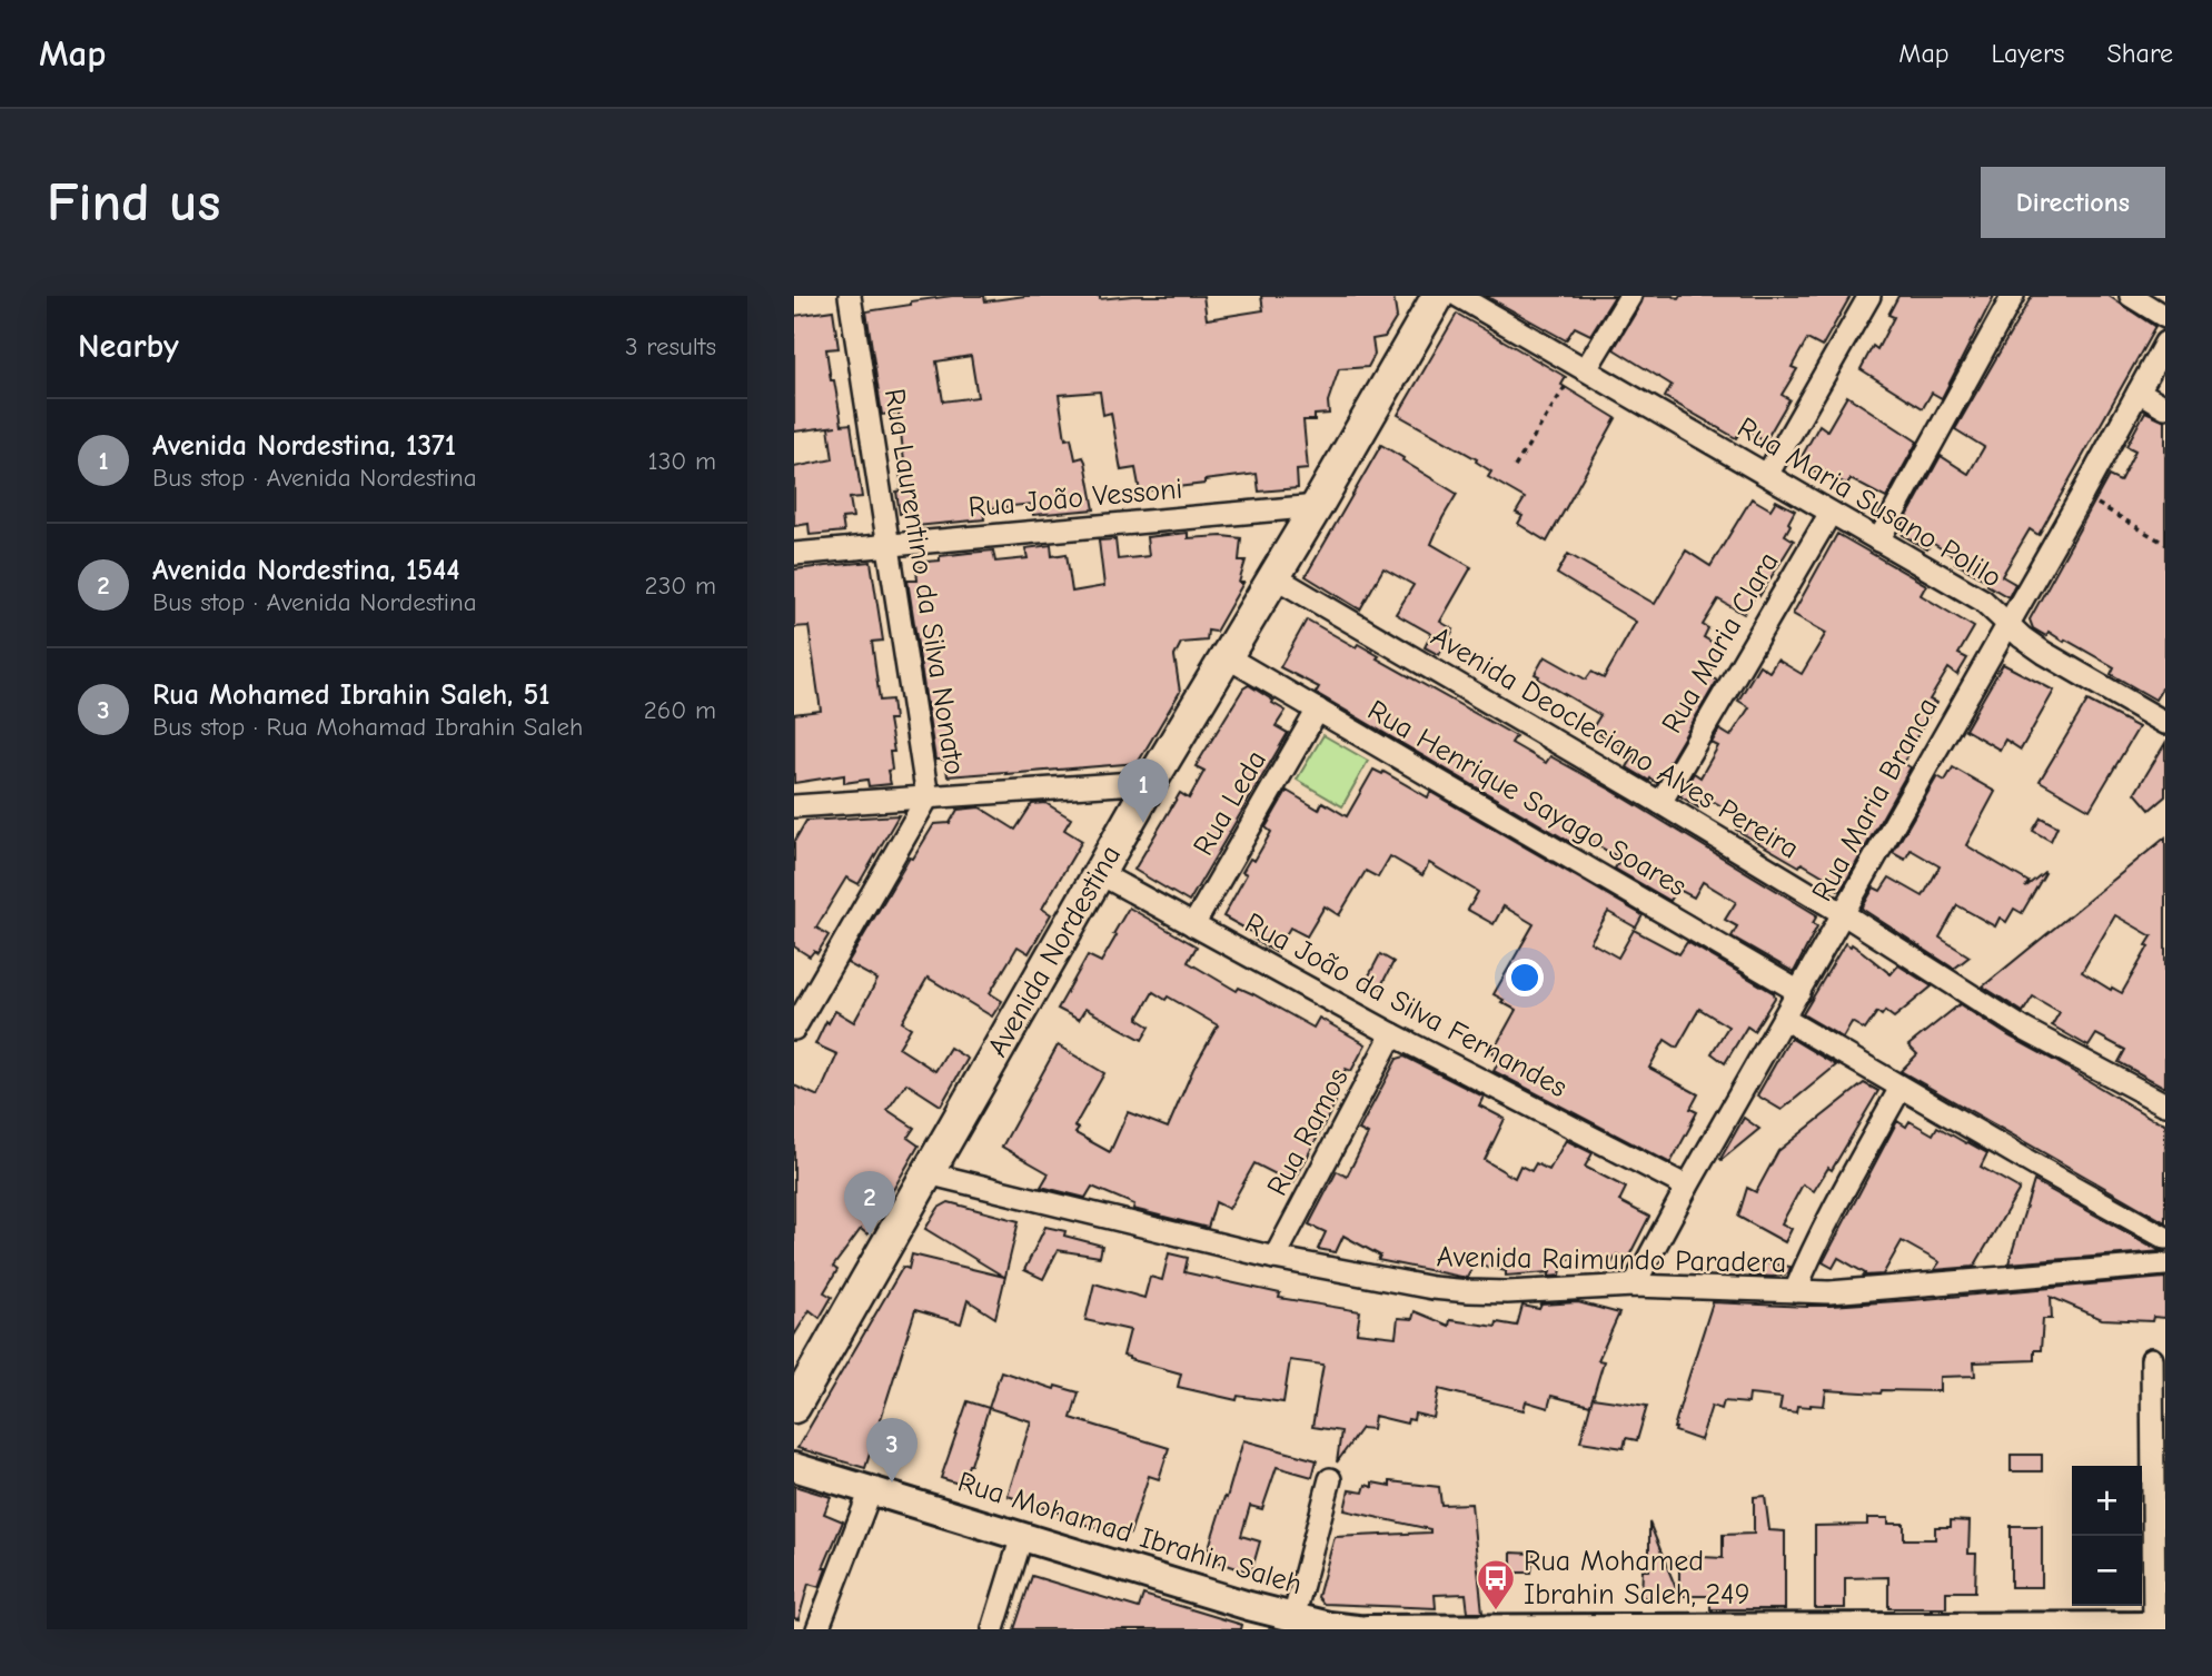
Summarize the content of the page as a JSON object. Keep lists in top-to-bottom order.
{
  "streets": {
    "main road": ["Avenida Nordestina"],
    "street": [
      "Rua João Vessoni",
      "Rua Maria Susano Polilo",
      "Rua Laurentino da Silva Nonato",
      "Rua Maria Clara",
      "Avenida Deocleciano Alves Pereira",
      "Rua Henrique Sayago Soares",
      "Rua Maria Branca",
      "Rua Leda",
      "Rua João da Silva Fernandes",
      "Rua Ramos",
      "Avenida Raimundo Paradera",
      "Rua Mohamad Ibrahin Saleh"
    ]
  },
  "crossings": [
    ["Rua João Vessoni", "Rua Laurentino da Silva Nonato"],
    ["Rua João Vessoni", "Avenida Nordestina"],
    ["Rua Maria Susano Polilo", "Rua Maria Clara"],
    ["Rua Maria Susano Polilo", "Rua Maria Branca"],
    ["Rua Maria Clara", "Avenida Deocleciano Alves Pereira"],
    ["Avenida Deocleciano Alves Pereira", "Rua Maria Branca"],
    ["Avenida Deocleciano Alves Pereira", "Avenida Nordestina"],
    ["Rua Henrique Sayago Soares", "Rua Maria Branca"],
    ["Rua Henrique Sayago Soares", "Rua Leda"],
    ["Rua Henrique Sayago Soares", "Avenida Nordestina"],
    ["Rua Maria Branca", "Rua João da Silva Fernandes"],
    ["Rua Maria Branca", "Avenida Raimundo Paradera"],
    ["Rua Leda", "Rua João da Silva Fernandes"],
    ["Avenida Nordestina", "Rua João da Silva Fernandes"],
    ["Avenida Nordestina", "Avenida Raimundo Paradera"],
    ["Rua João da Silva Fernandes", "Rua Ramos"],
    ["Rua Ramos", "Avenida Raimundo Paradera"]
  ],
  "places": {
    "bus stop": ["Rua Mohamed Ibrahin Saleh, 249"]
  },
  "page": {
    "header": "Map",
    "nav": ["Map", "Layers", "Share"],
    "buttons": "Directions",
    "title": "Find us",
    "heading": ["Nearby", "3 results"],
    "list": [
      {
        "mark": "1",
        "name": "Avenida Nordestina, 1371",
        "note": "Bus stop · Avenida Nordestina",
        "value": "130 m"
      },
      {
        "mark": "2",
        "name": "Avenida Nordestina, 1544",
        "note": "Bus stop · Avenida Nordestina",
        "value": "230 m"
      },
      {
        "mark": "3",
        "name": "Rua Mohamed Ibrahin Saleh, 51",
        "note": "Bus stop · Rua Mohamad Ibrahin Saleh",
        "value": "260 m"
      }
    ],
    "pins": ["1", "2", "3"],
    "map_buttons": ["+", "−"]
  }
}
